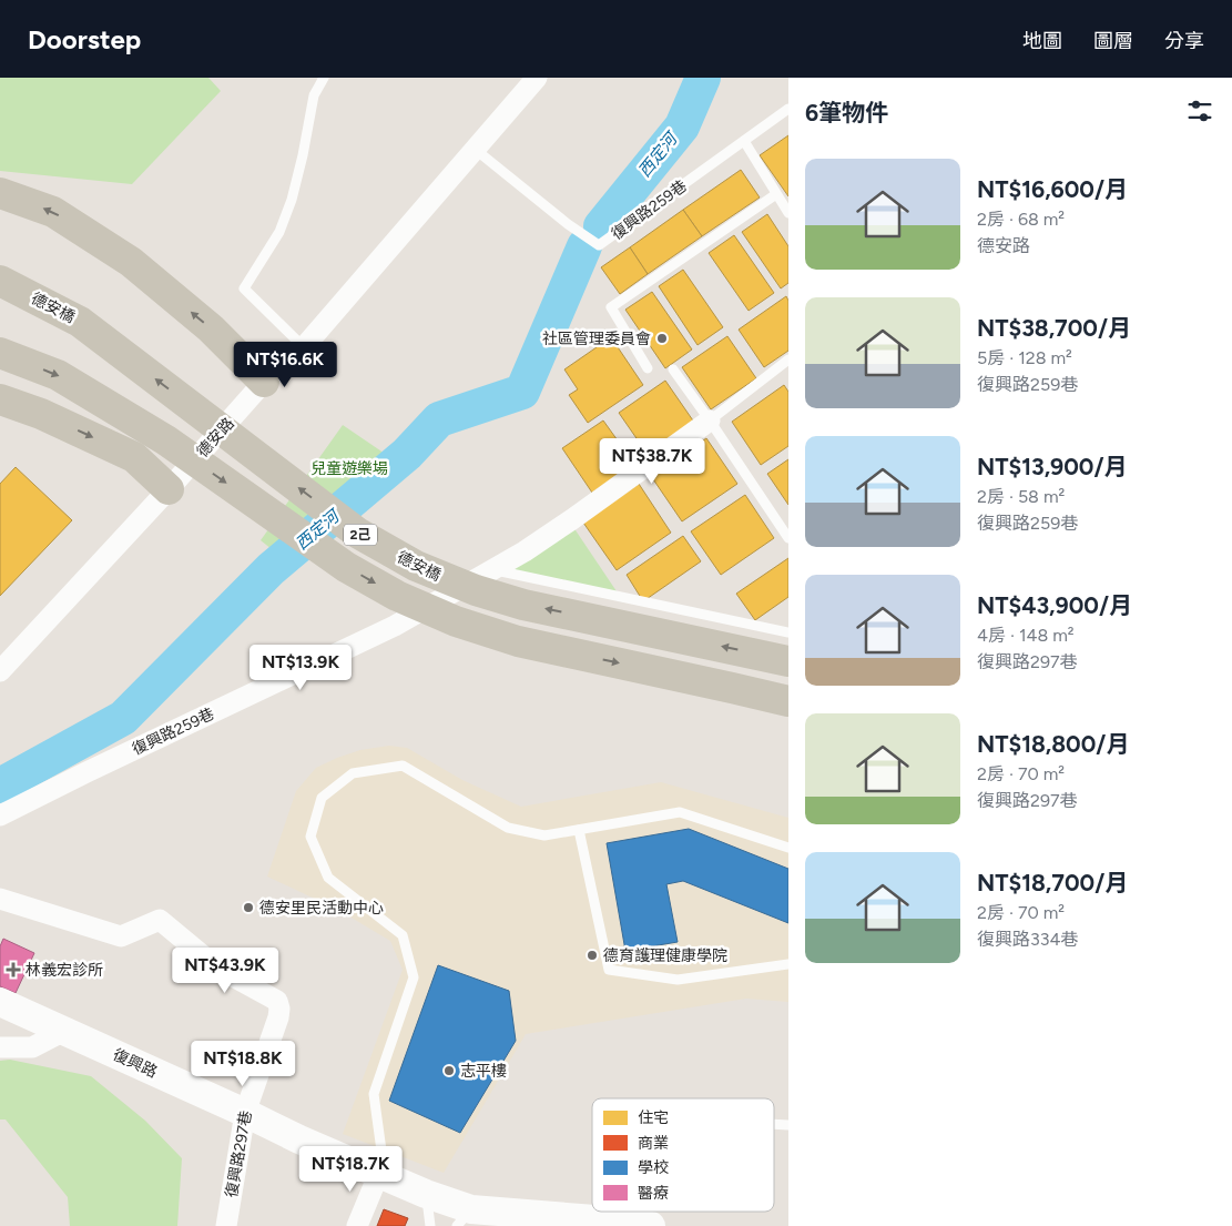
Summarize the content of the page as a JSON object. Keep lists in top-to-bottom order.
{
  "streets": {
    "main road": ["德安橋", "2己"],
    "street": [
      "復興路259巷",
      "德安路",
      "復興路",
      "復興路297巷"
    ]
  },
  "crossings": [
    ["復興路259巷", "德安路"],
    ["復興路", "復興路297巷"]
  ],
  "water": ["西定河"],
  "parks": ["兒童遊樂場"],
  "places": {
    "other": [
      "社區管理委員會",
      "德安里民活動中心",
      "德育護理健康學院",
      "志平樓"
    ],
    "health": ["林義宏診所"]
  },
  "legend": [
    "住宅",
    "商業",
    "學校",
    "醫療"
  ],
  "page": {
    "header": "Doorstep",
    "nav": ["地圖", "圖層", "分享"],
    "heading": "6筆物件",
    "list": [
      {
        "name": "NT$16,600/月",
        "note": "2房 · 68 m² · 德安路"
      },
      {
        "name": "NT$38,700/月",
        "note": "5房 · 128 m² · 復興路259巷"
      },
      {
        "name": "NT$13,900/月",
        "note": "2房 · 58 m² · 復興路259巷"
      },
      {
        "name": "NT$43,900/月",
        "note": "4房 · 148 m² · 復興路297巷"
      },
      {
        "name": "NT$18,800/月",
        "note": "2房 · 70 m² · 復興路297巷"
      },
      {
        "name": "NT$18,700/月",
        "note": "2房 · 70 m² · 復興路334巷"
      }
    ],
    "price": [
      "NT$16.6K",
      "NT$38.7K",
      "NT$13.9K",
      "NT$43.9K",
      "NT$18.8K",
      "NT$18.7K"
    ]
  }
}
